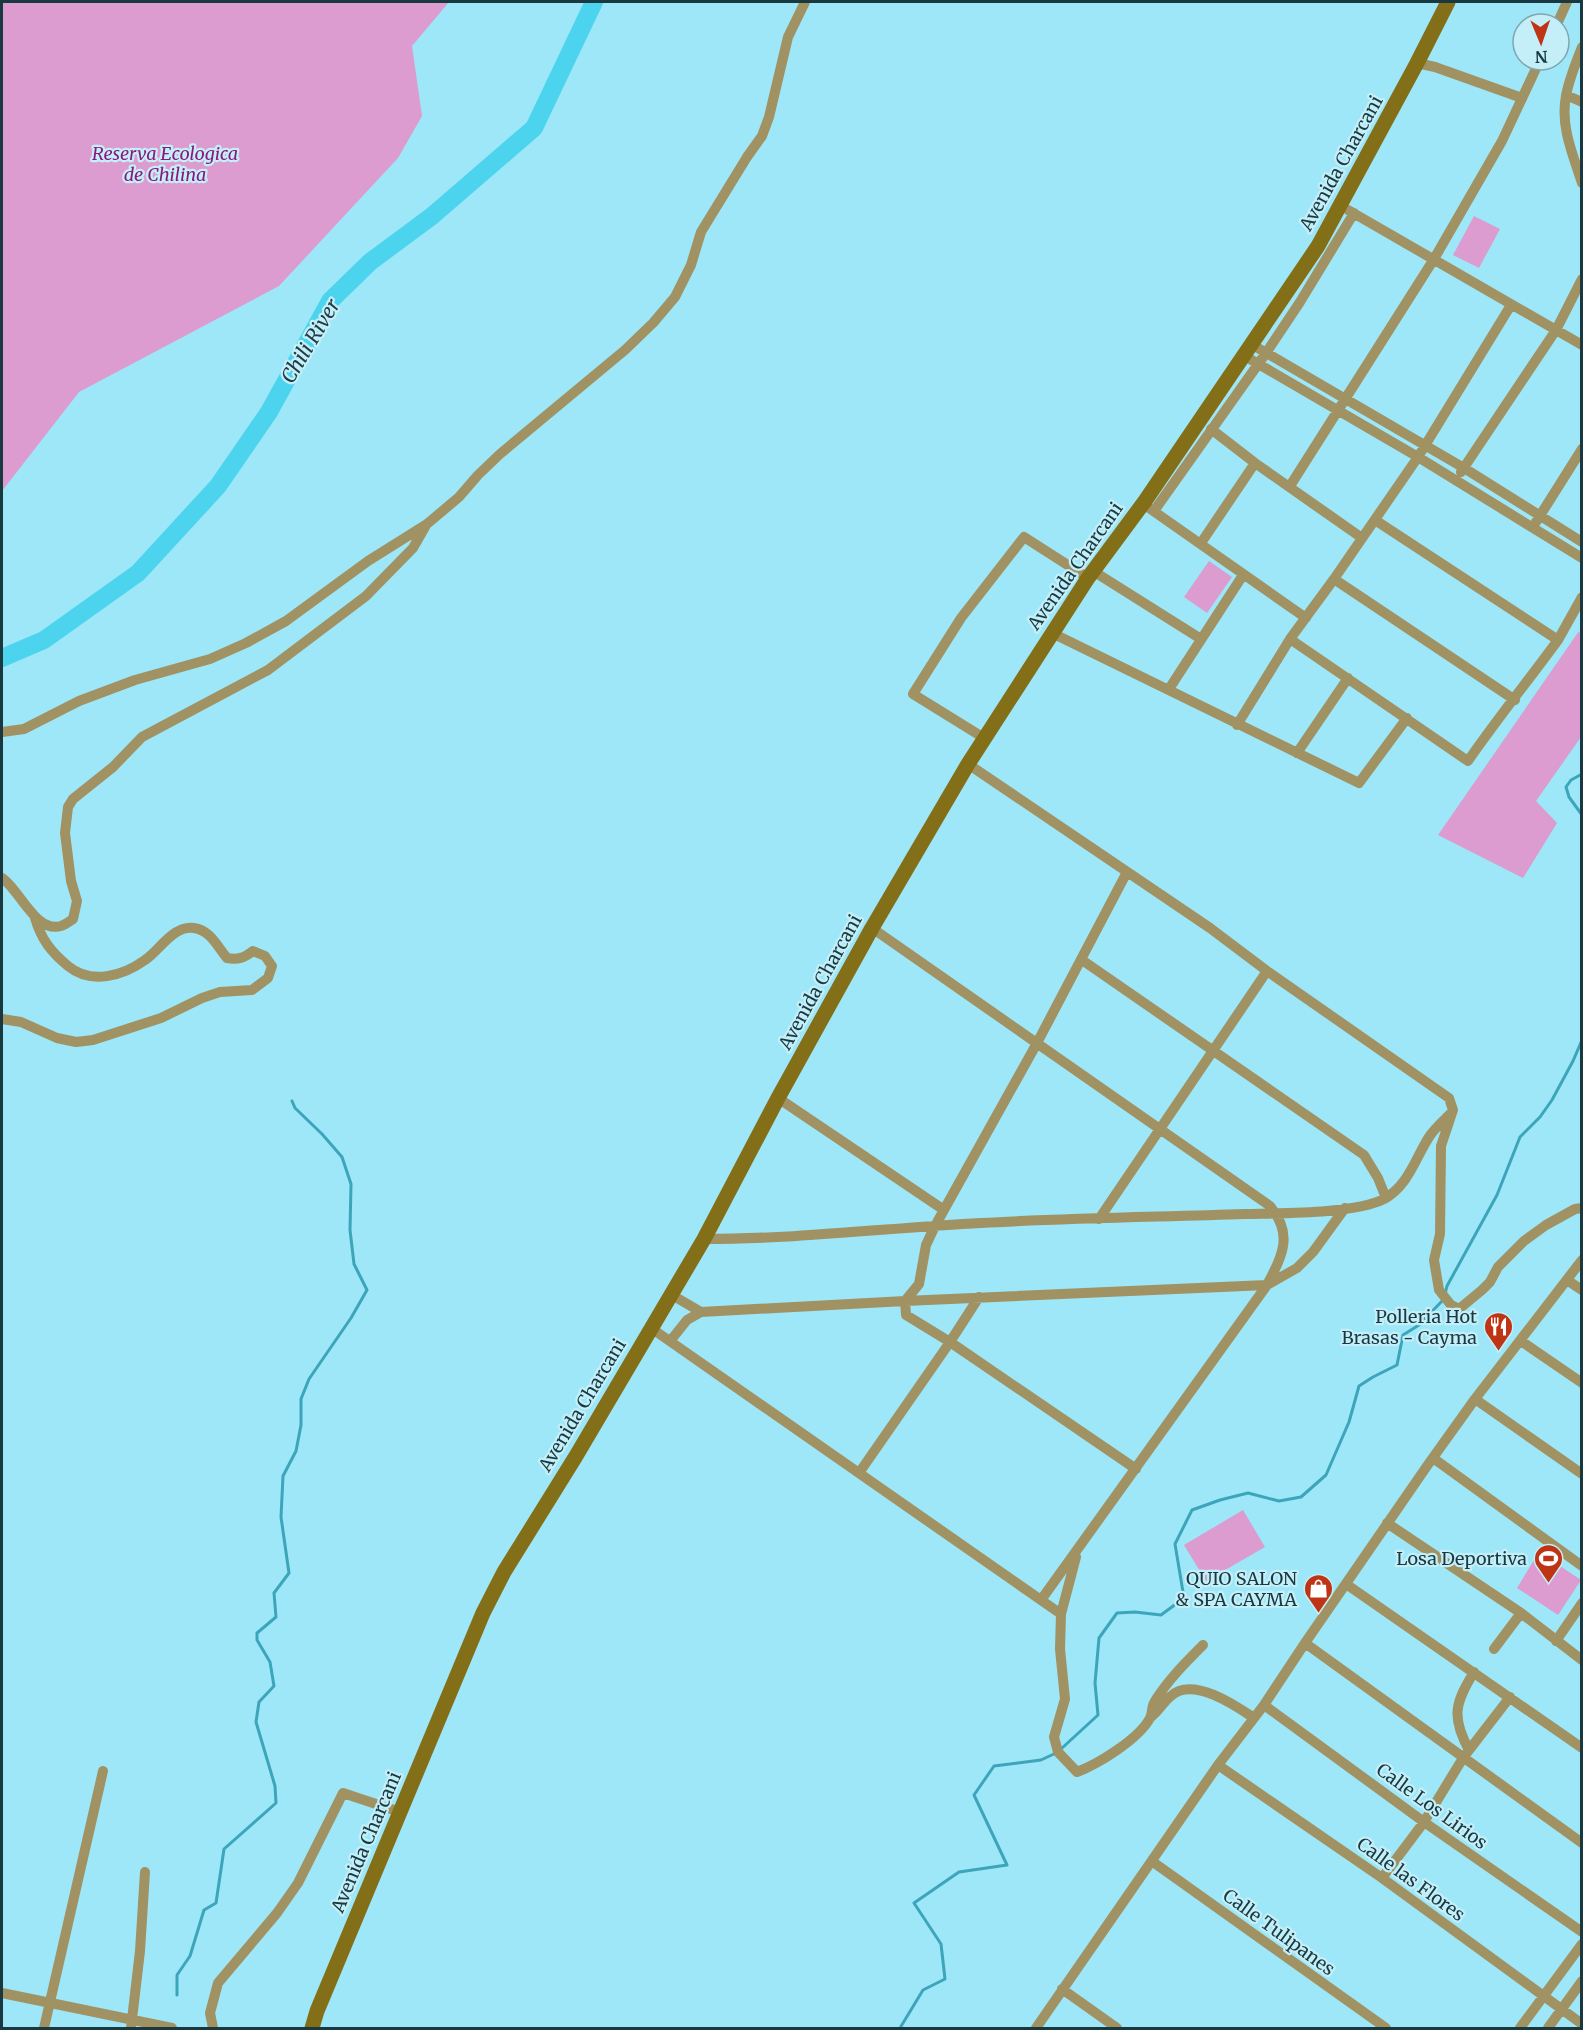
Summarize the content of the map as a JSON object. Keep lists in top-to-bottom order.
{
  "streets": {
    "main road": ["Avenida Charcani"],
    "street": ["Calle Los Lirios", "Calle las Flores", "Calle Tulipanes"]
  },
  "water": ["Chili River"],
  "parks": ["Reserva Ecologica de Chilina"],
  "places": {
    "restaurant": ["Polleria Hot Brasas - Cayma"],
    "sports": ["Losa Deportiva"],
    "shop": ["QUIO SALON & SPA CAYMA"]
  },
  "north": "bottom"
}
